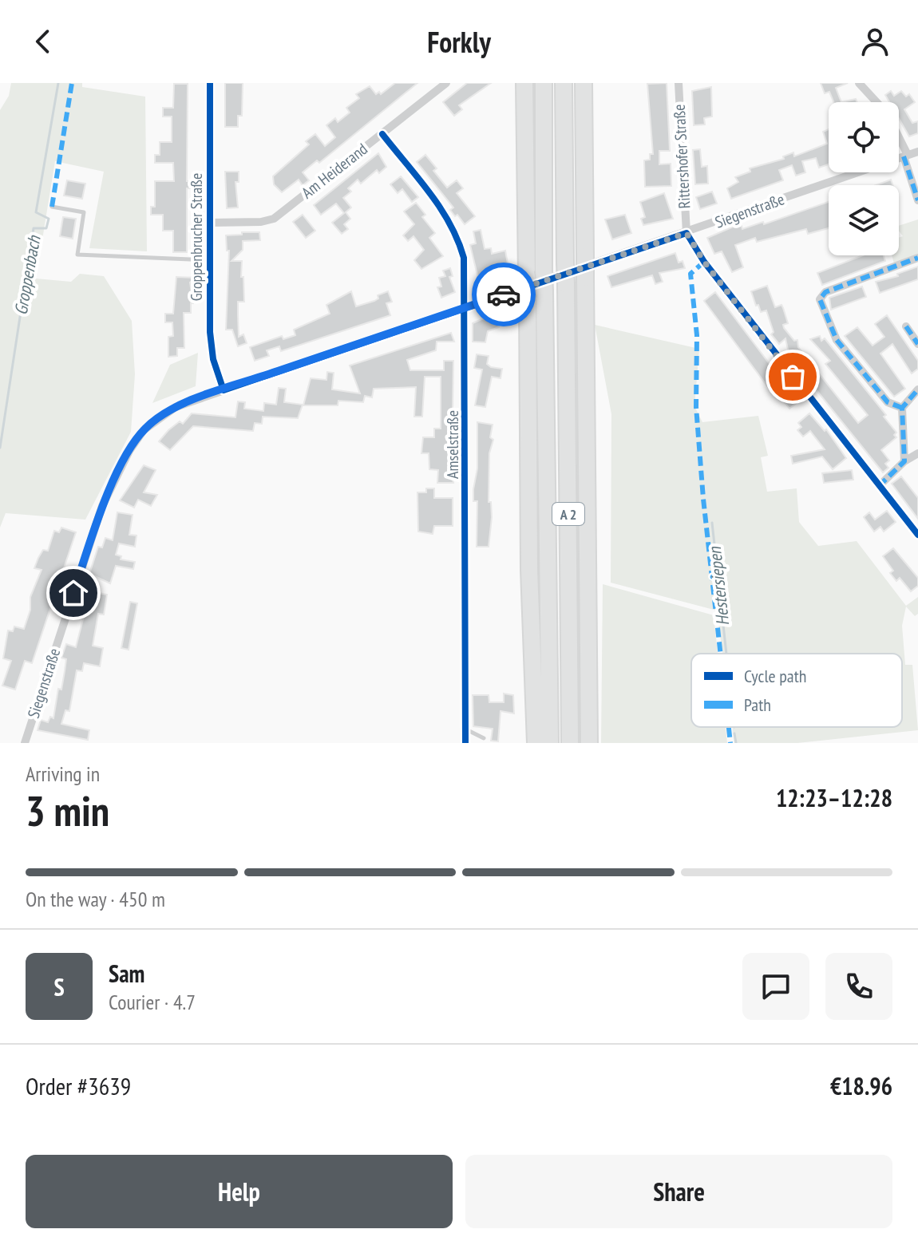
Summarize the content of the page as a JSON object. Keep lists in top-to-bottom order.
{
  "streets": {
    "highway": ["A 2"],
    "street": [
      "Rittershofer Straße",
      "Am Heiderand",
      "Siegenstraße",
      "Groppenbrucher Straße",
      "Amselstraße"
    ]
  },
  "crossings": [
    ["Rittershofer Straße", "Siegenstraße"],
    ["Am Heiderand", "Groppenbrucher Straße"],
    ["Am Heiderand", "Amselstraße"],
    ["Siegenstraße", "Groppenbrucher Straße"],
    ["Siegenstraße", "Amselstraße"]
  ],
  "water": ["Groppenbach", "Hestersiepen"],
  "legend": ["Cycle path", "Path"],
  "page": {
    "header": "Forkly",
    "heading": ["3 min", "Arriving in", "12:23–12:28"],
    "panel": [
      "Sam",
      "Courier · 4.7",
      "Order #3639",
      "€18.96"
    ],
    "bar": "On the way · 450 m",
    "round": "S",
    "buttons": ["Help", "Share"]
  }
}
